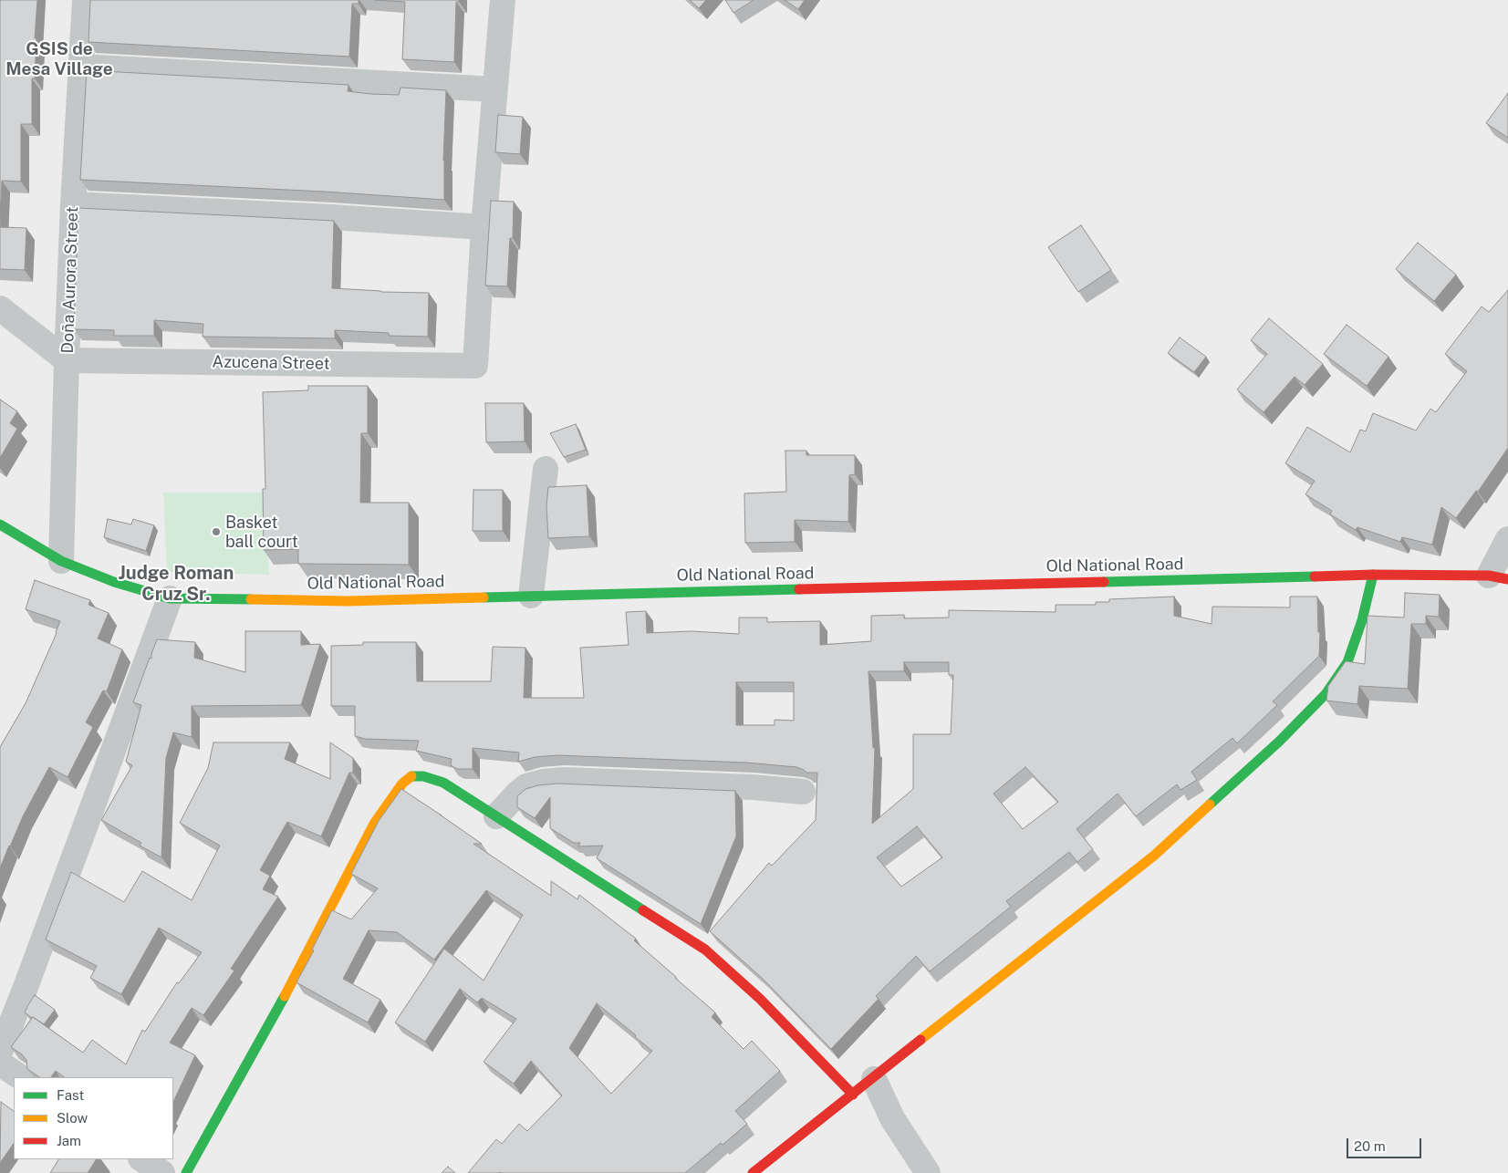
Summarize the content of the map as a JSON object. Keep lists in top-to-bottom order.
{
  "streets": {
    "street": ["Doña Aurora Street", "Azucena Street", "Old National Road"]
  },
  "crossings": [
    ["Doña Aurora Street", "Azucena Street"],
    ["Doña Aurora Street", "Old National Road"]
  ],
  "districts": ["GSIS de Mesa Village", "Judge Roman Cruz Sr."],
  "places": ["Basket ball court"],
  "legend": ["Fast", "Slow", "Jam"],
  "scale_bar": "20 m"
}
